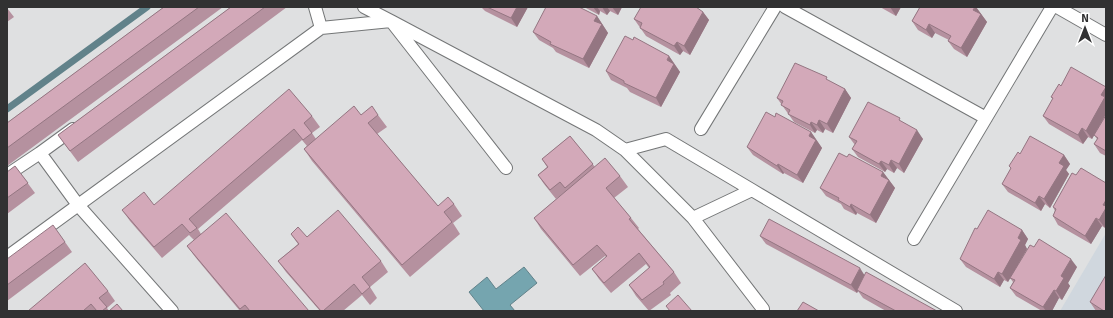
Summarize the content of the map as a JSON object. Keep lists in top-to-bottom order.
{
  "north": "top"
}
